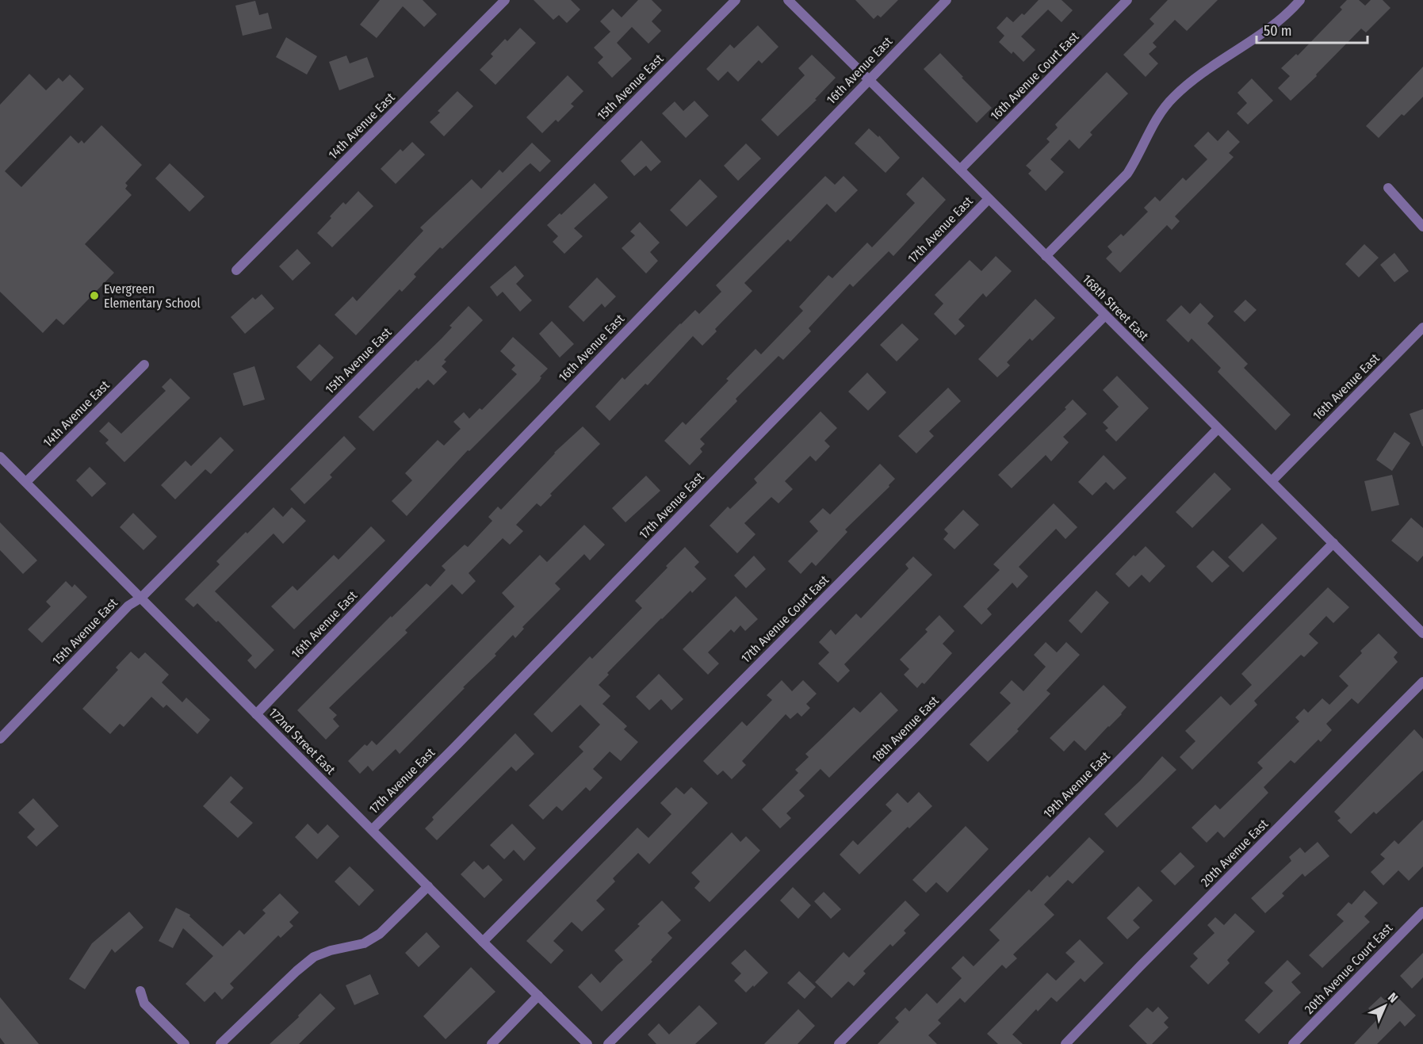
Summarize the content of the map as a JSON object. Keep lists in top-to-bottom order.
{
  "streets": {
    "street": [
      "16th Avenue East",
      "16th Avenue Court East",
      "15th Avenue East",
      "14th Avenue East",
      "17th Avenue East",
      "168th Street East",
      "17th Avenue Court East",
      "18th Avenue East",
      "172nd Street East",
      "19th Avenue East",
      "20th Avenue East",
      "20th Avenue Court East"
    ]
  },
  "crossings": [
    ["16th Avenue East", "168th Street East"],
    ["16th Avenue East", "172nd Street East"],
    ["16th Avenue Court East", "168th Street East"],
    ["15th Avenue East", "172nd Street East"],
    ["14th Avenue East", "172nd Street East"],
    ["17th Avenue East", "168th Street East"],
    ["17th Avenue East", "172nd Street East"],
    ["168th Street East", "17th Avenue Court East"],
    ["168th Street East", "18th Avenue East"],
    ["168th Street East", "19th Avenue East"],
    ["17th Avenue Court East", "172nd Street East"]
  ],
  "places": ["Evergreen Elementary School"],
  "scale_bar": "50 m",
  "north": "top right"
}
